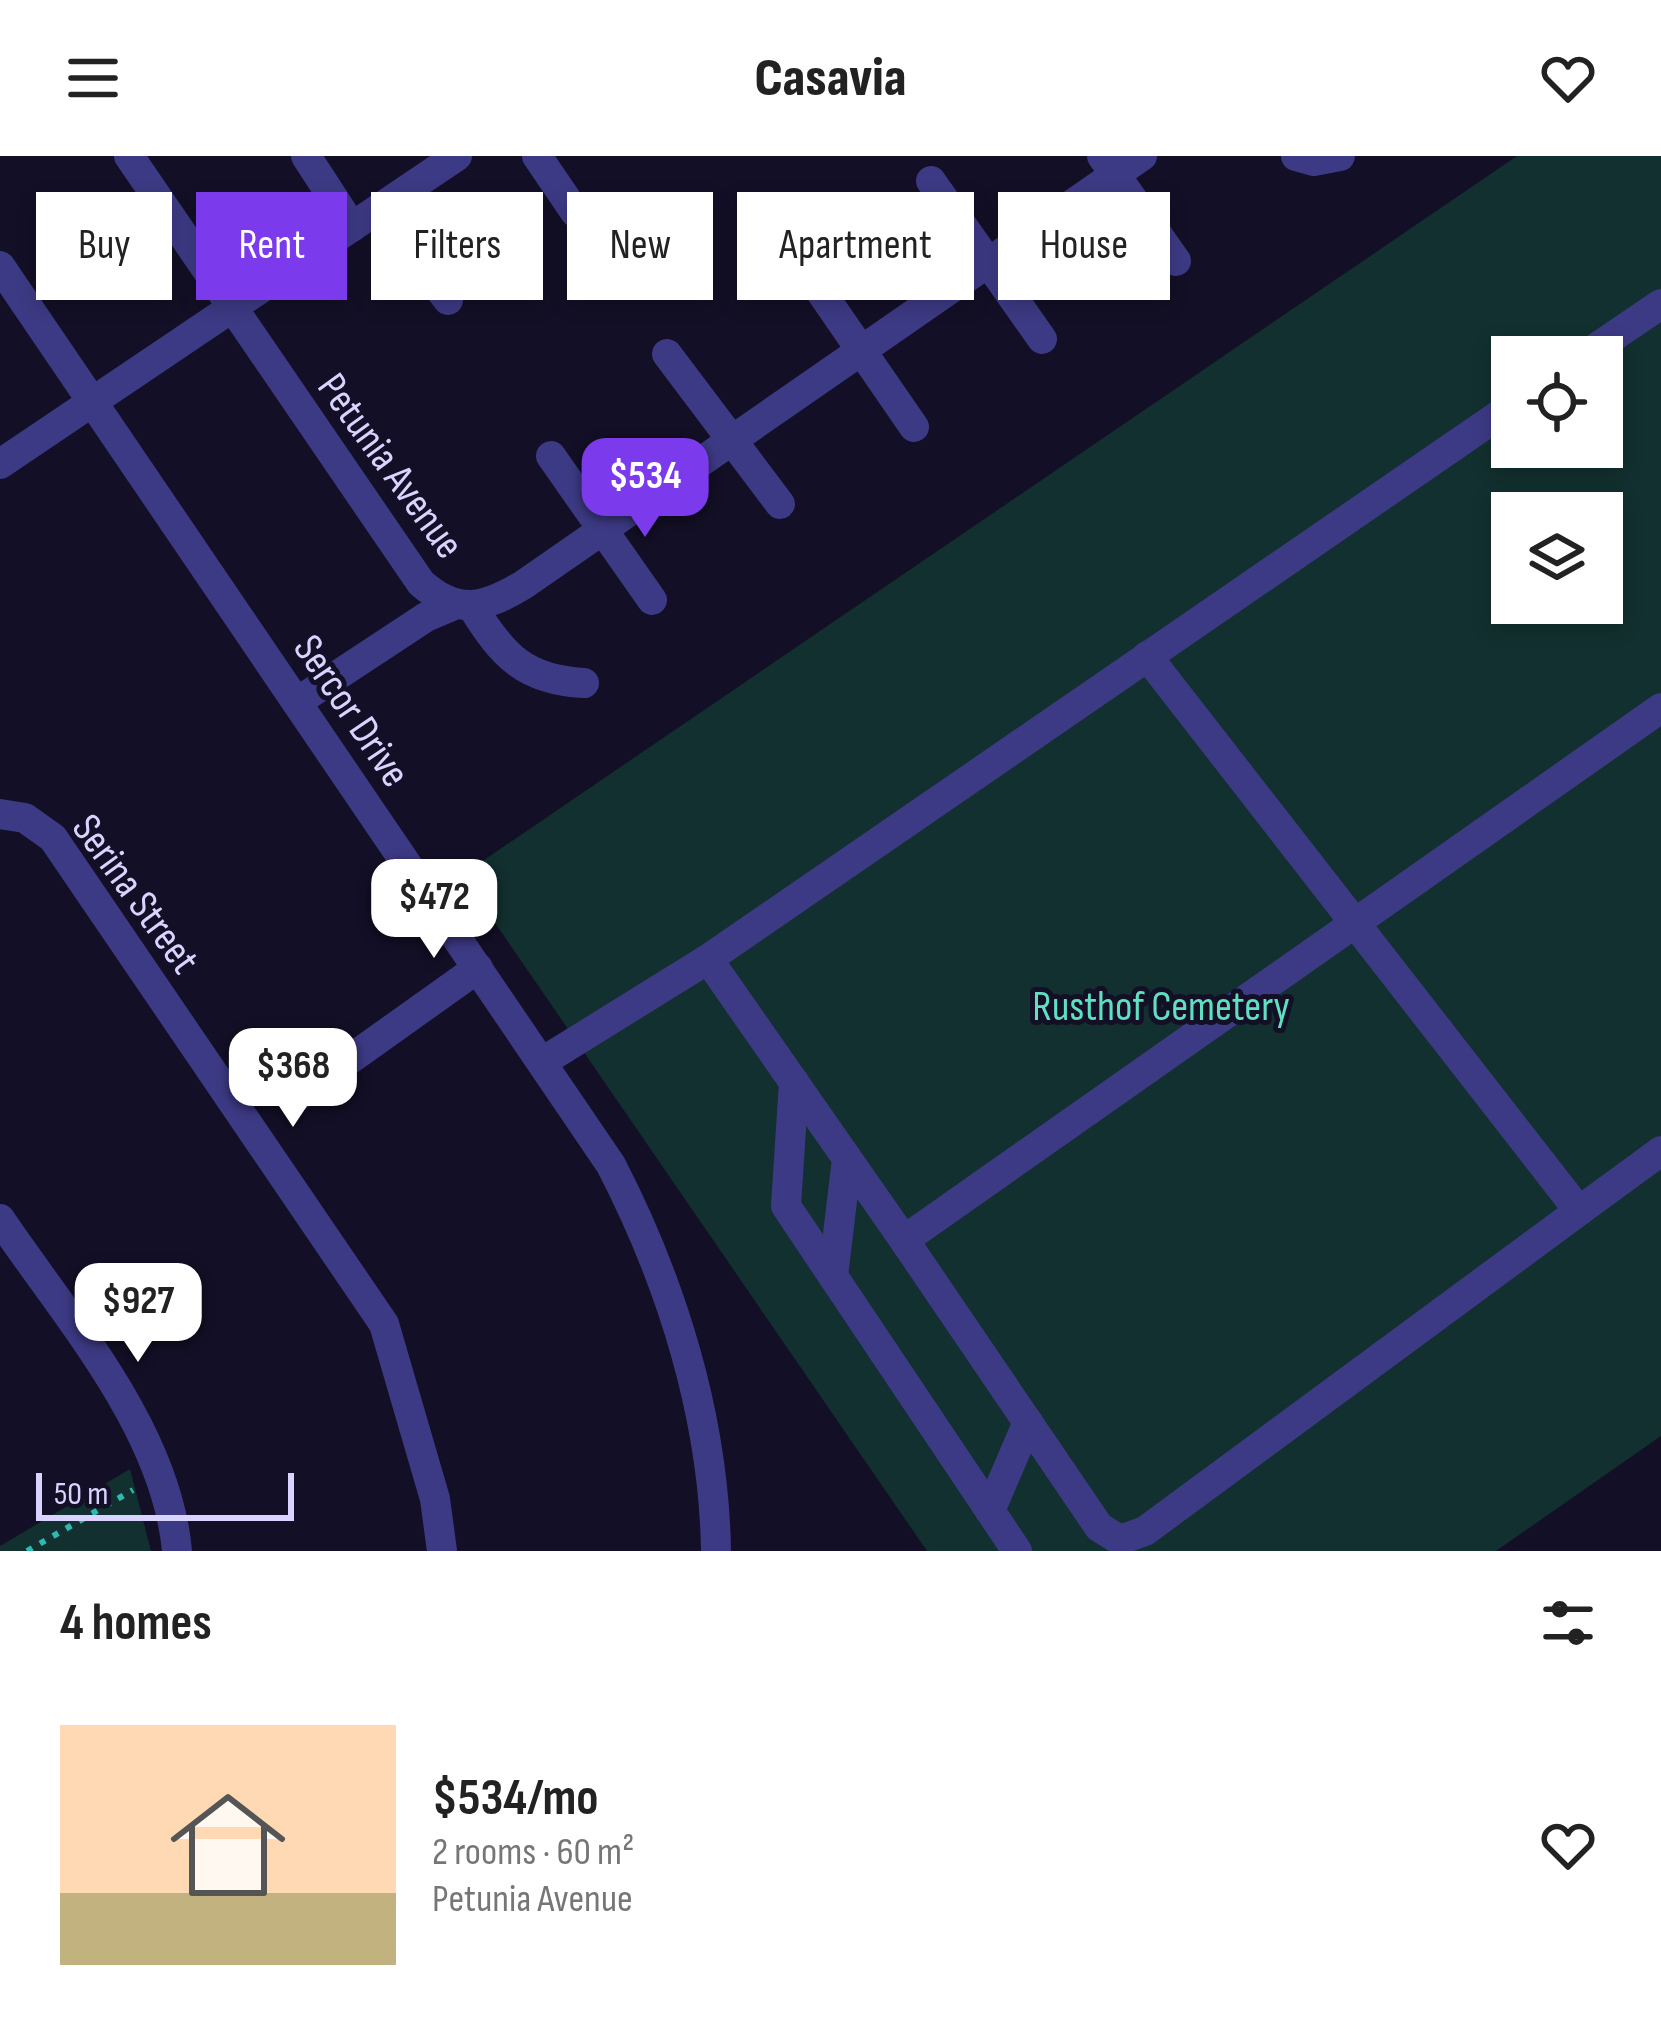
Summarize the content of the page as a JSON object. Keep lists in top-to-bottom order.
{
  "streets": {
    "street": ["Petunia Avenue", "Sercor Drive", "Serina Street"]
  },
  "parks": ["Rusthof Cemetery"],
  "scale_bar": "50 m",
  "page": {
    "header": "Casavia",
    "chip": [
      "Buy",
      "Rent",
      "Filters",
      "New",
      "Apartment",
      "House"
    ],
    "price": [
      "$534",
      "$472",
      "$368",
      "$927"
    ],
    "scale": "50 m",
    "heading": "4 homes",
    "list": [
      {
        "name": "$534/mo",
        "note": "2 rooms · 60 m² · Petunia Avenue"
      }
    ]
  }
}
